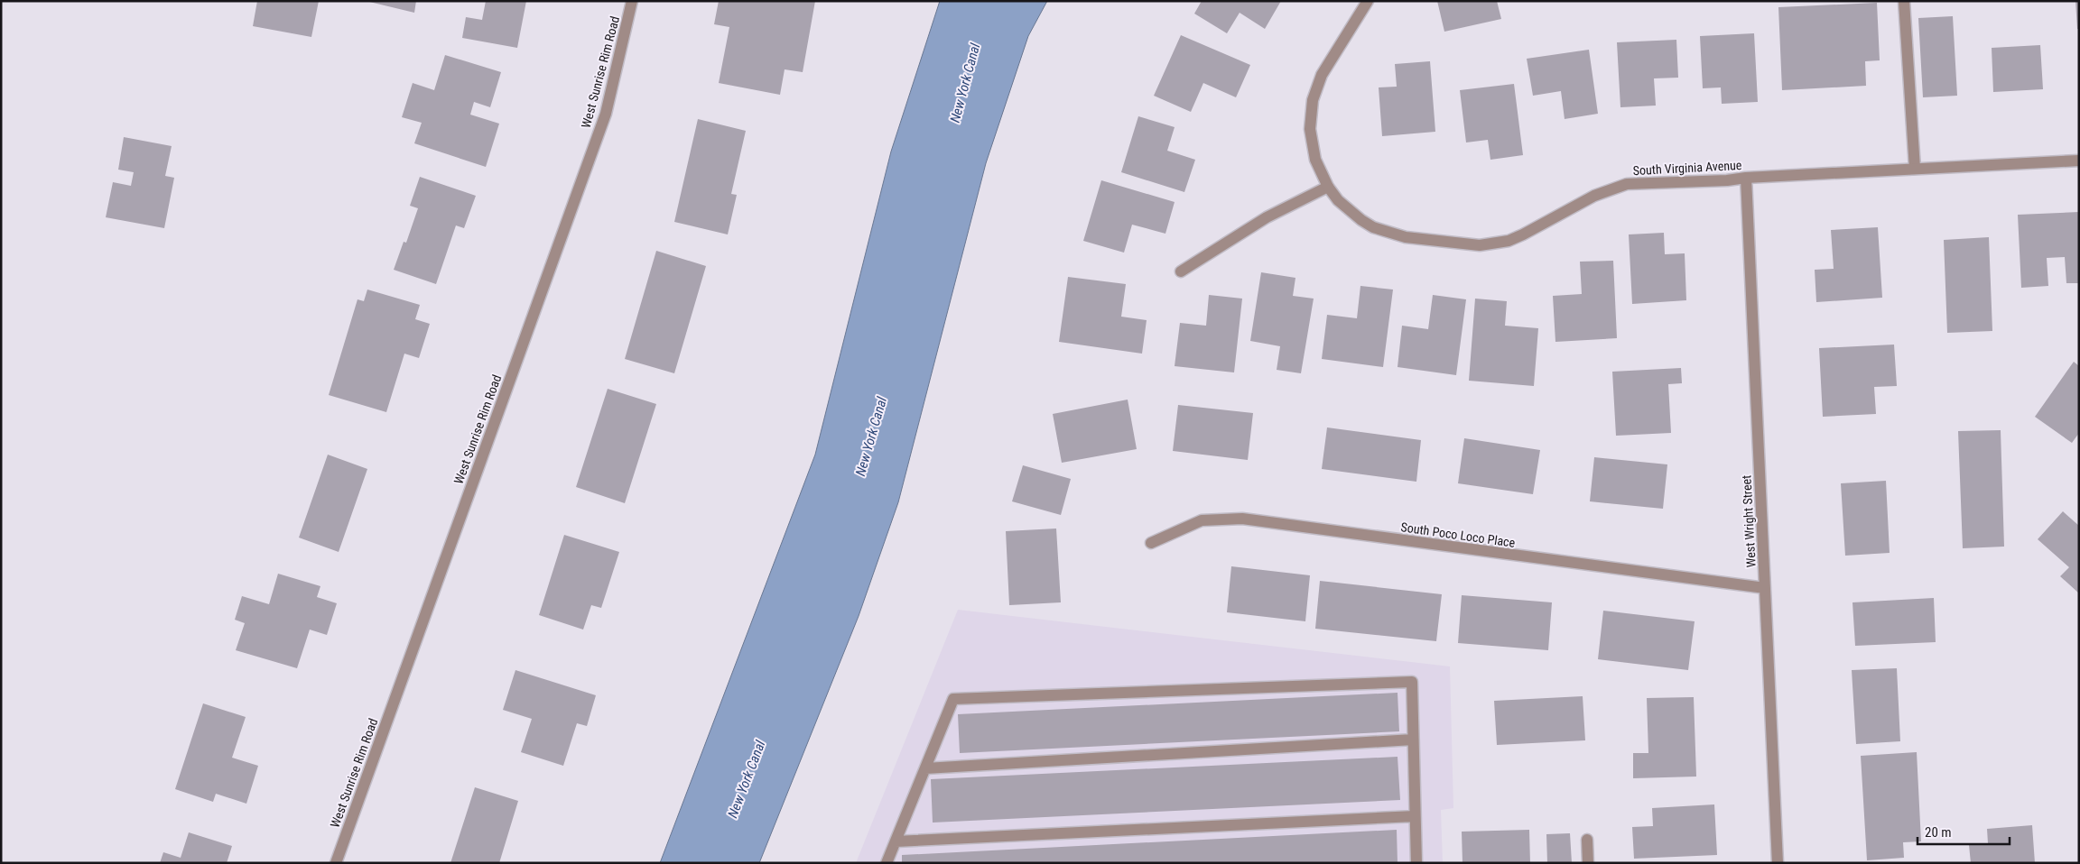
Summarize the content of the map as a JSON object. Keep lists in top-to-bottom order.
{
  "streets": {
    "street": [
      "West Sunrise Rim Road",
      "South Virginia Avenue",
      "West Wright Street",
      "South Poco Loco Place"
    ]
  },
  "crossings": [
    ["South Virginia Avenue", "West Wright Street"],
    ["West Wright Street", "South Poco Loco Place"]
  ],
  "water": ["New York Canal"],
  "scale_bar": "20 m"
}
